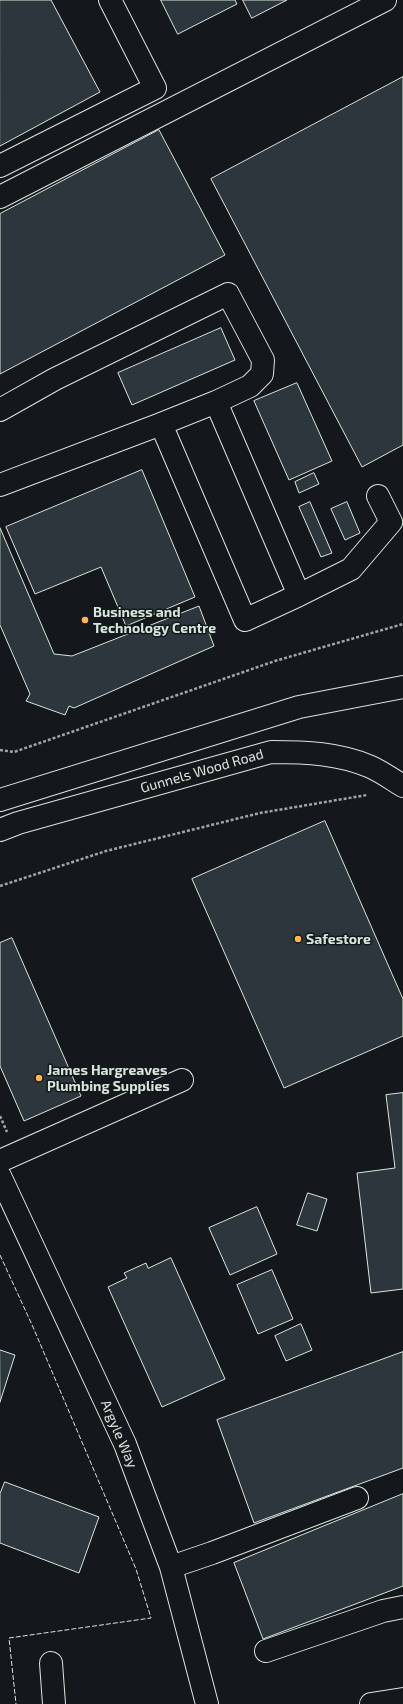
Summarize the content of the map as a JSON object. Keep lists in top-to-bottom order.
{
  "streets": {
    "main road": ["Gunnels Wood Road", "Argyle Way"]
  },
  "places": ["Business and Technology Centre", "Safestore", "James Hargreaves Plumbing Supplies"]
}
